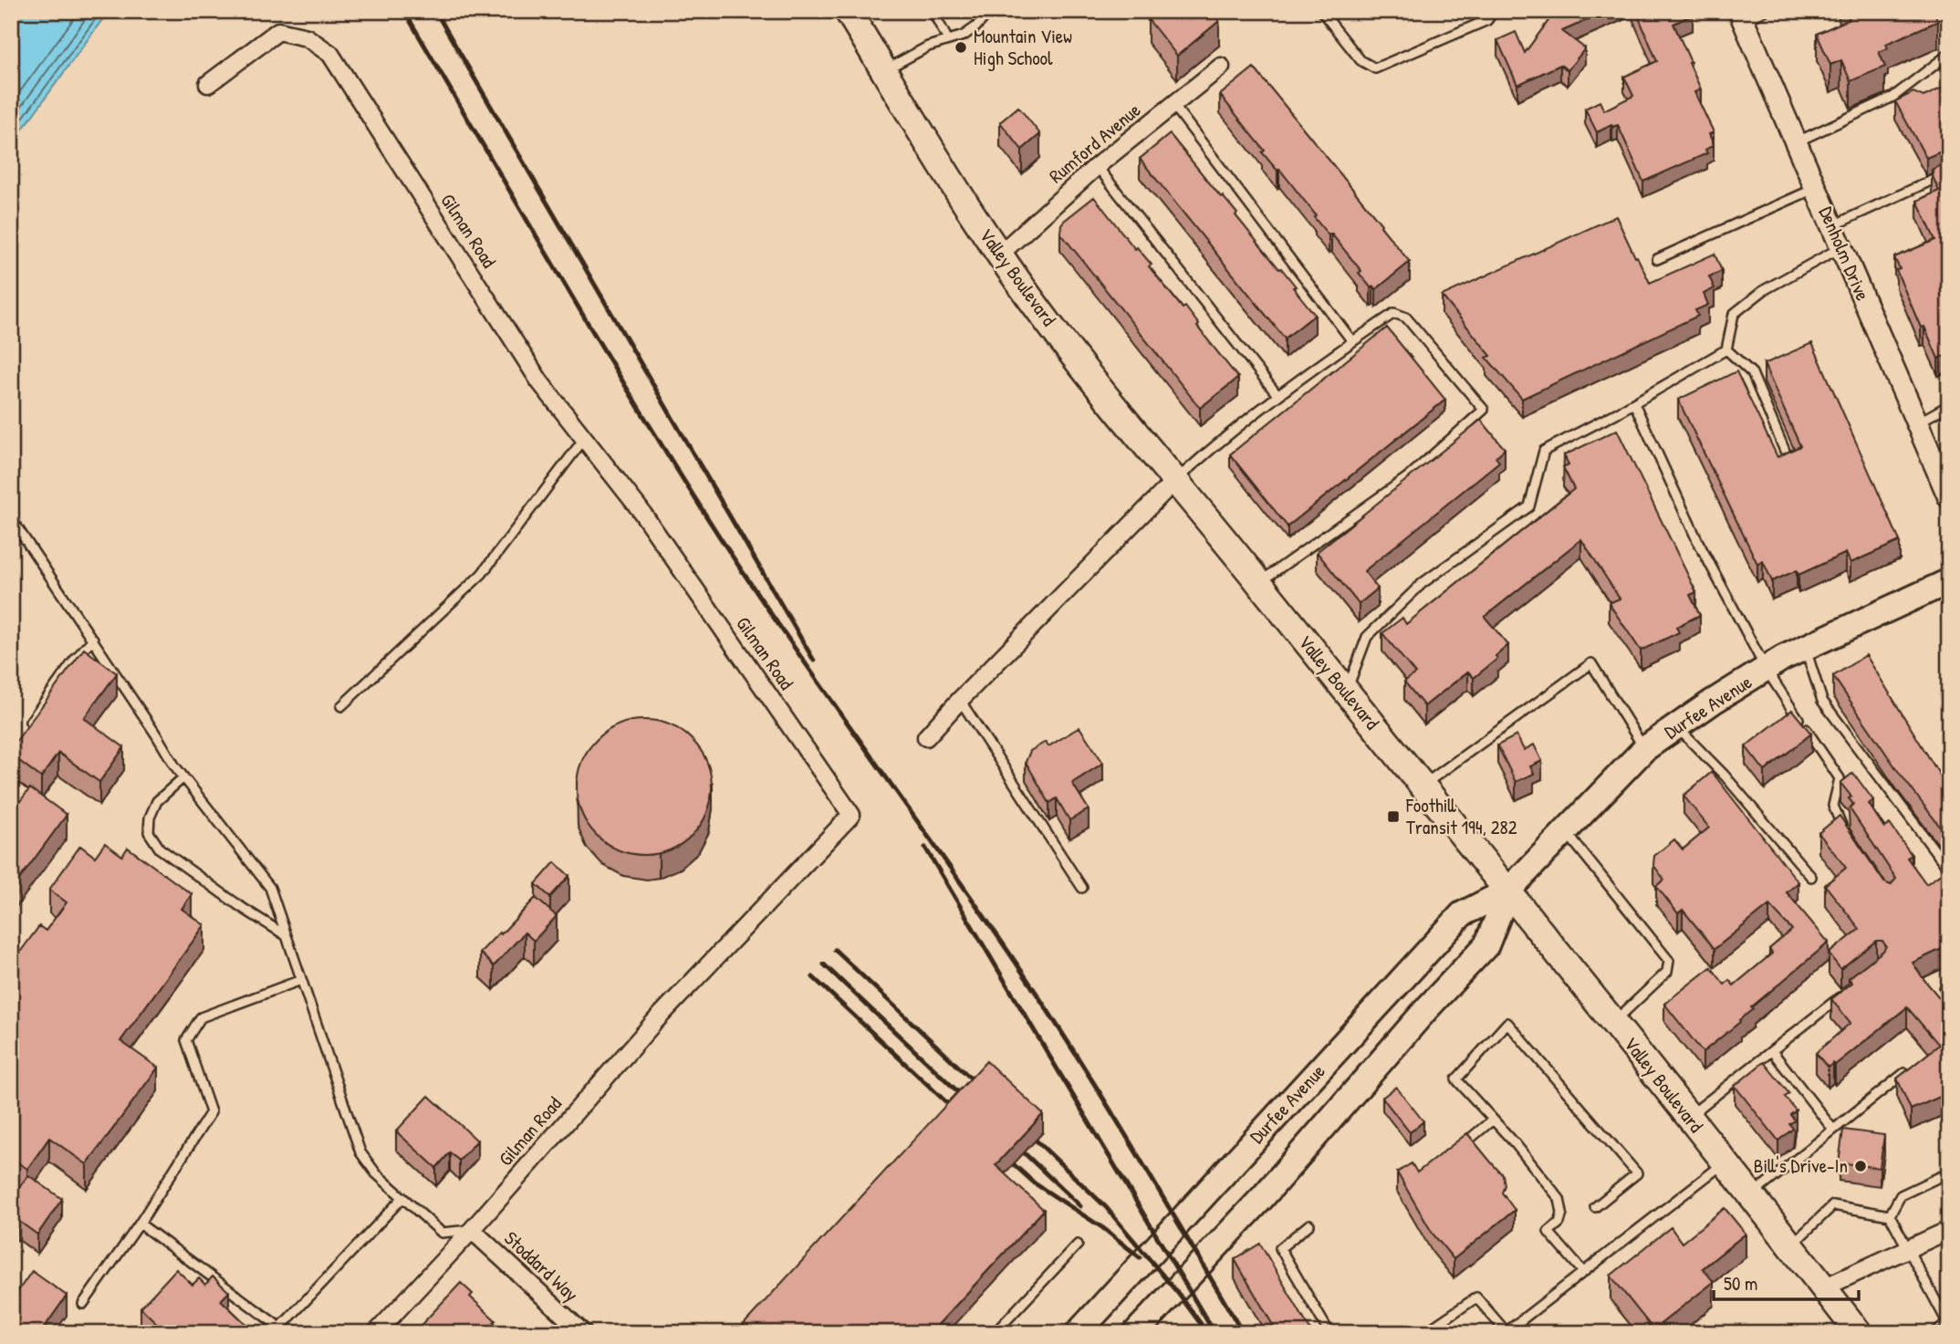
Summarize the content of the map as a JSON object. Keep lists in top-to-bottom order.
{
  "streets": {
    "main road": ["Valley Boulevard", "Durfee Avenue"],
    "street": [
      "Rumford Avenue",
      "Gilman Road",
      "Denholm Drive",
      "Stoddard Way"
    ]
  },
  "crossings": [
    ["Rumford Avenue", "Valley Boulevard"],
    ["Gilman Road", "Stoddard Way"],
    ["Valley Boulevard", "Durfee Avenue"]
  ],
  "places": {
    "other": ["Mountain View High School", "Bill's Drive-In"],
    "transit": ["Foothill Transit 194, 282"]
  },
  "scale_bar": "50 m"
}
